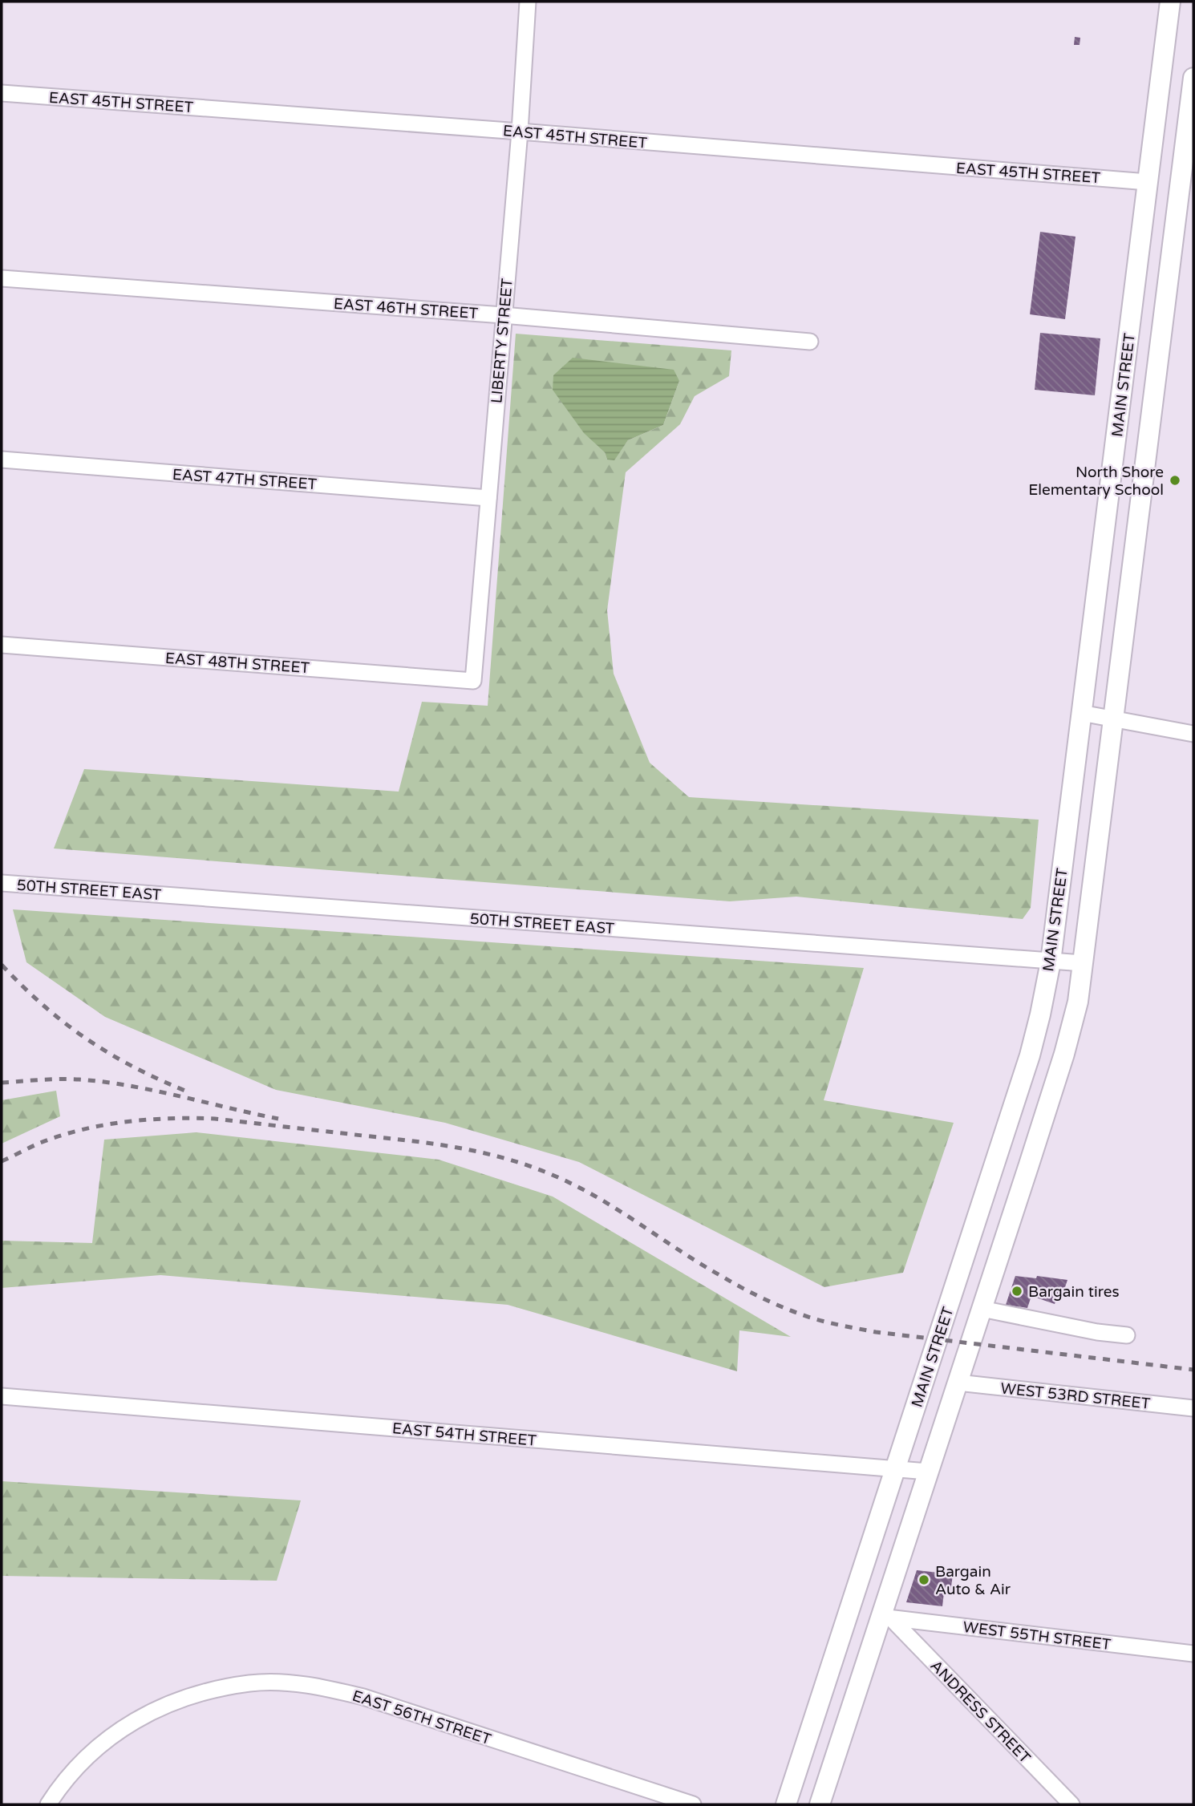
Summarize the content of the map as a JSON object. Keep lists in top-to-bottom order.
{
  "streets": {
    "main road": ["MAIN STREET"],
    "street": [
      "EAST 45TH STREET",
      "EAST 46TH STREET",
      "LIBERTY STREET",
      "EAST 47TH STREET",
      "EAST 48TH STREET",
      "50TH STREET EAST",
      "WEST 53RD STREET",
      "EAST 54TH STREET",
      "WEST 55TH STREET",
      "ANDRESS STREET",
      "EAST 56TH STREET"
    ]
  },
  "crossings": [
    ["EAST 45TH STREET", "LIBERTY STREET"],
    ["EAST 45TH STREET", "MAIN STREET"],
    ["EAST 46TH STREET", "LIBERTY STREET"],
    ["LIBERTY STREET", "EAST 47TH STREET"],
    ["LIBERTY STREET", "EAST 48TH STREET"],
    ["MAIN STREET", "50TH STREET EAST"],
    ["MAIN STREET", "WEST 53RD STREET"],
    ["MAIN STREET", "EAST 54TH STREET"],
    ["MAIN STREET", "WEST 55TH STREET"],
    ["MAIN STREET", "ANDRESS STREET"],
    ["WEST 55TH STREET", "ANDRESS STREET"]
  ],
  "places": ["North Shore Elementary School", "Bargain tires", "Bargain Auto & Air"]
}
